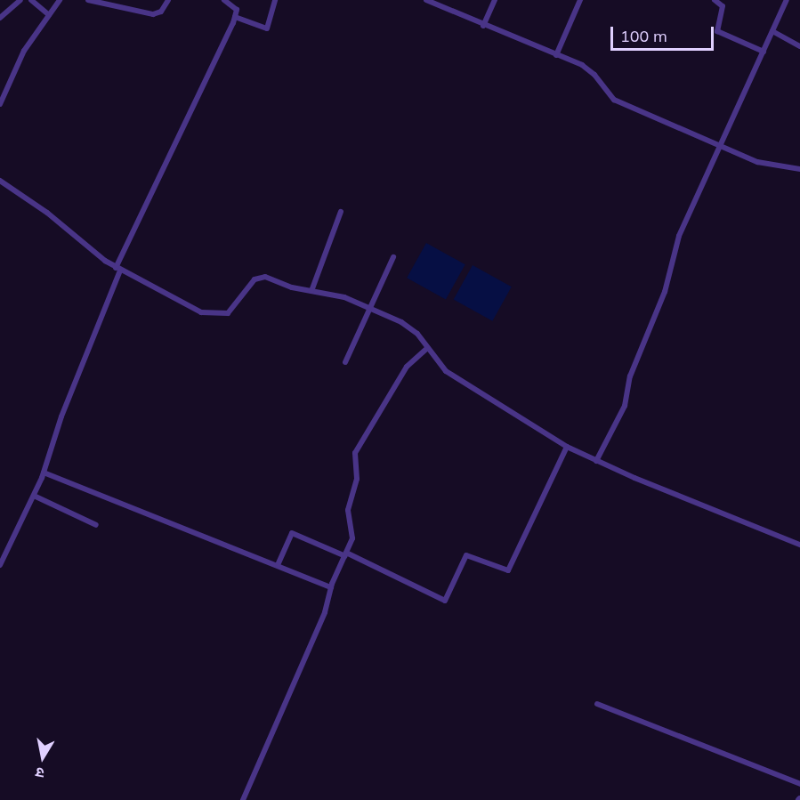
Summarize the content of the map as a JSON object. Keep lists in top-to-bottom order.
{
  "scale_bar": "100 m",
  "north": "bottom"
}
